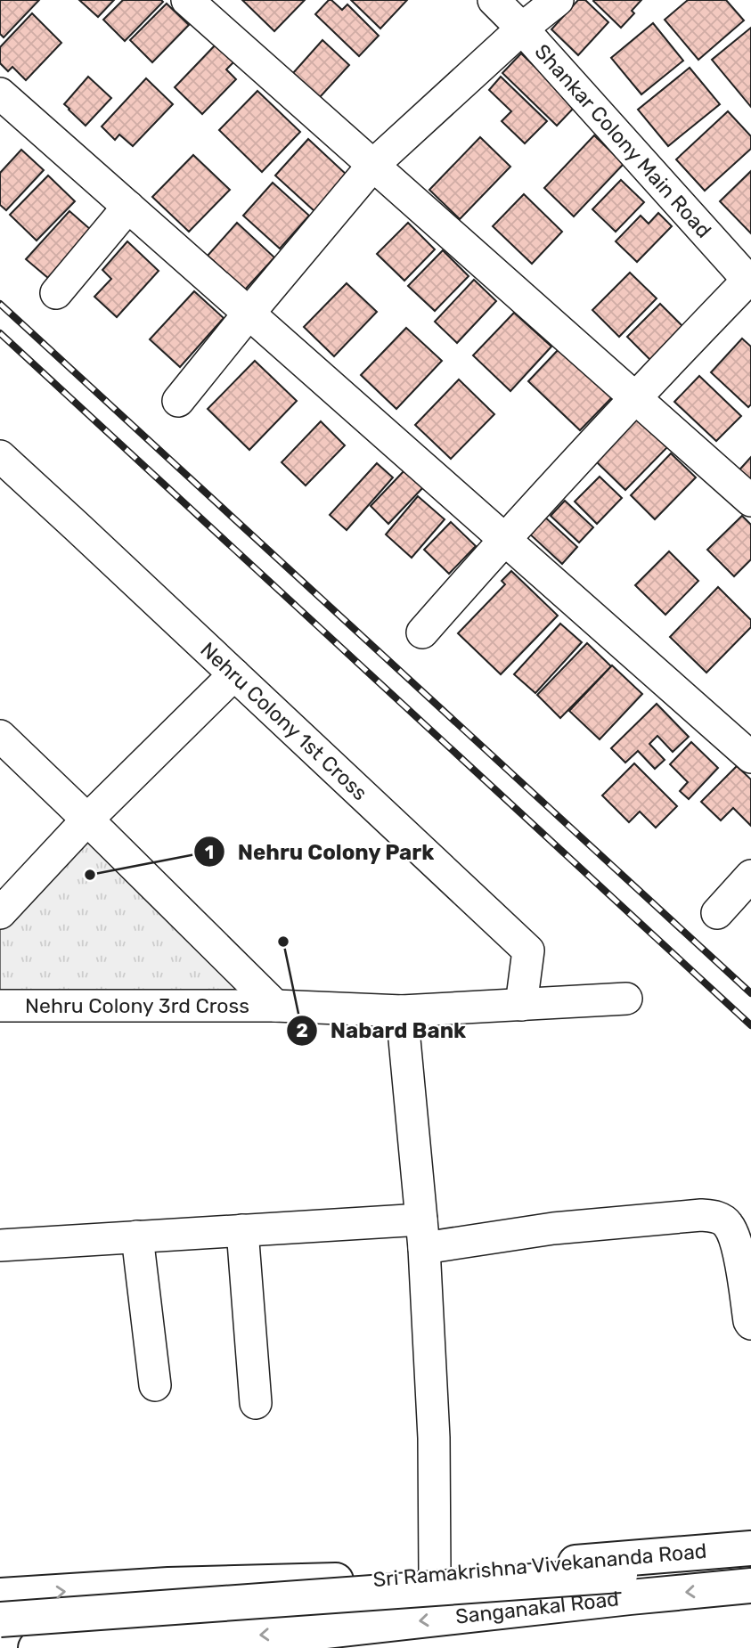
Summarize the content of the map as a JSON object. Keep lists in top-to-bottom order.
{
  "streets": {
    "main road": ["Sri Ramakrishna Vivekananda Road", "Sanganakal Road"],
    "street": ["Shankar Colony Main Road", "Nehru Colony 1st Cross", "Nehru Colony 3rd Cross"]
  },
  "crossings": [
    ["Nehru Colony 1st Cross", "Nehru Colony 3rd Cross"]
  ],
  "places": ["Nehru Colony Park", "Nabard Bank"]
}
